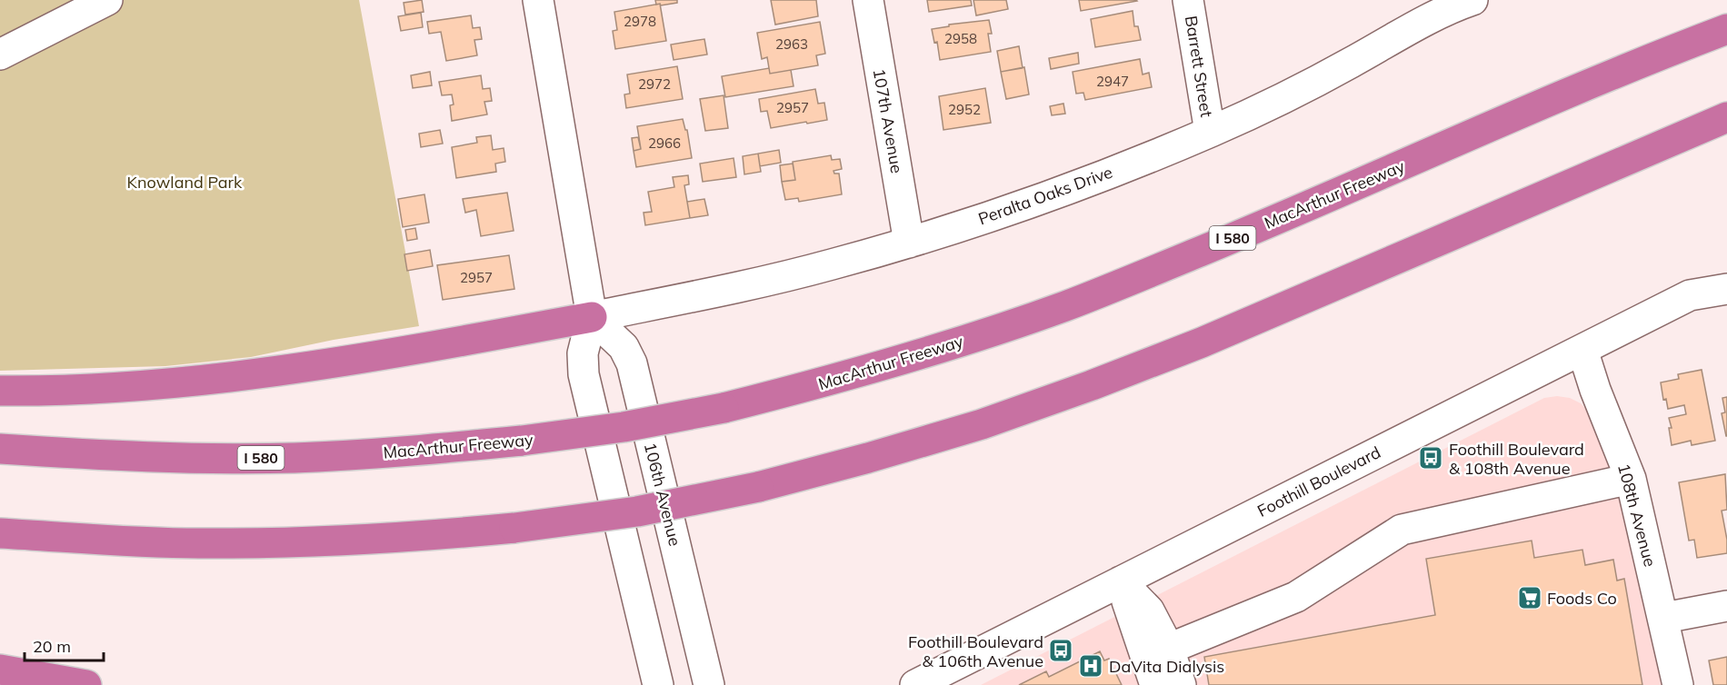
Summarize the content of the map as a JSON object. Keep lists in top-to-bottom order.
{
  "streets": {
    "highway": ["MacArthur Freeway", "I 580"],
    "street": [
      "Barrett Street",
      "107th Avenue",
      "Peralta Oaks Drive",
      "Foothill Boulevard",
      "106th Avenue",
      "108th Avenue"
    ]
  },
  "crossings": [
    ["Barrett Street", "Peralta Oaks Drive"],
    ["107th Avenue", "Peralta Oaks Drive"],
    ["Peralta Oaks Drive", "106th Avenue"],
    ["Foothill Boulevard", "108th Avenue"]
  ],
  "parks": ["Knowland Park"],
  "places": {
    "bus stop": ["Foothill Boulevard & 108th Avenue", "Foothill Boulevard & 106th Avenue"],
    "supermarket": ["Foods Co"],
    "hospital": ["DaVita Dialysis"]
  },
  "house_numbers": [
    "2978",
    "2958",
    "2963",
    "2947",
    "2972",
    "2957",
    "2952",
    "2966",
    "2957"
  ],
  "scale_bar": "20 m"
}
